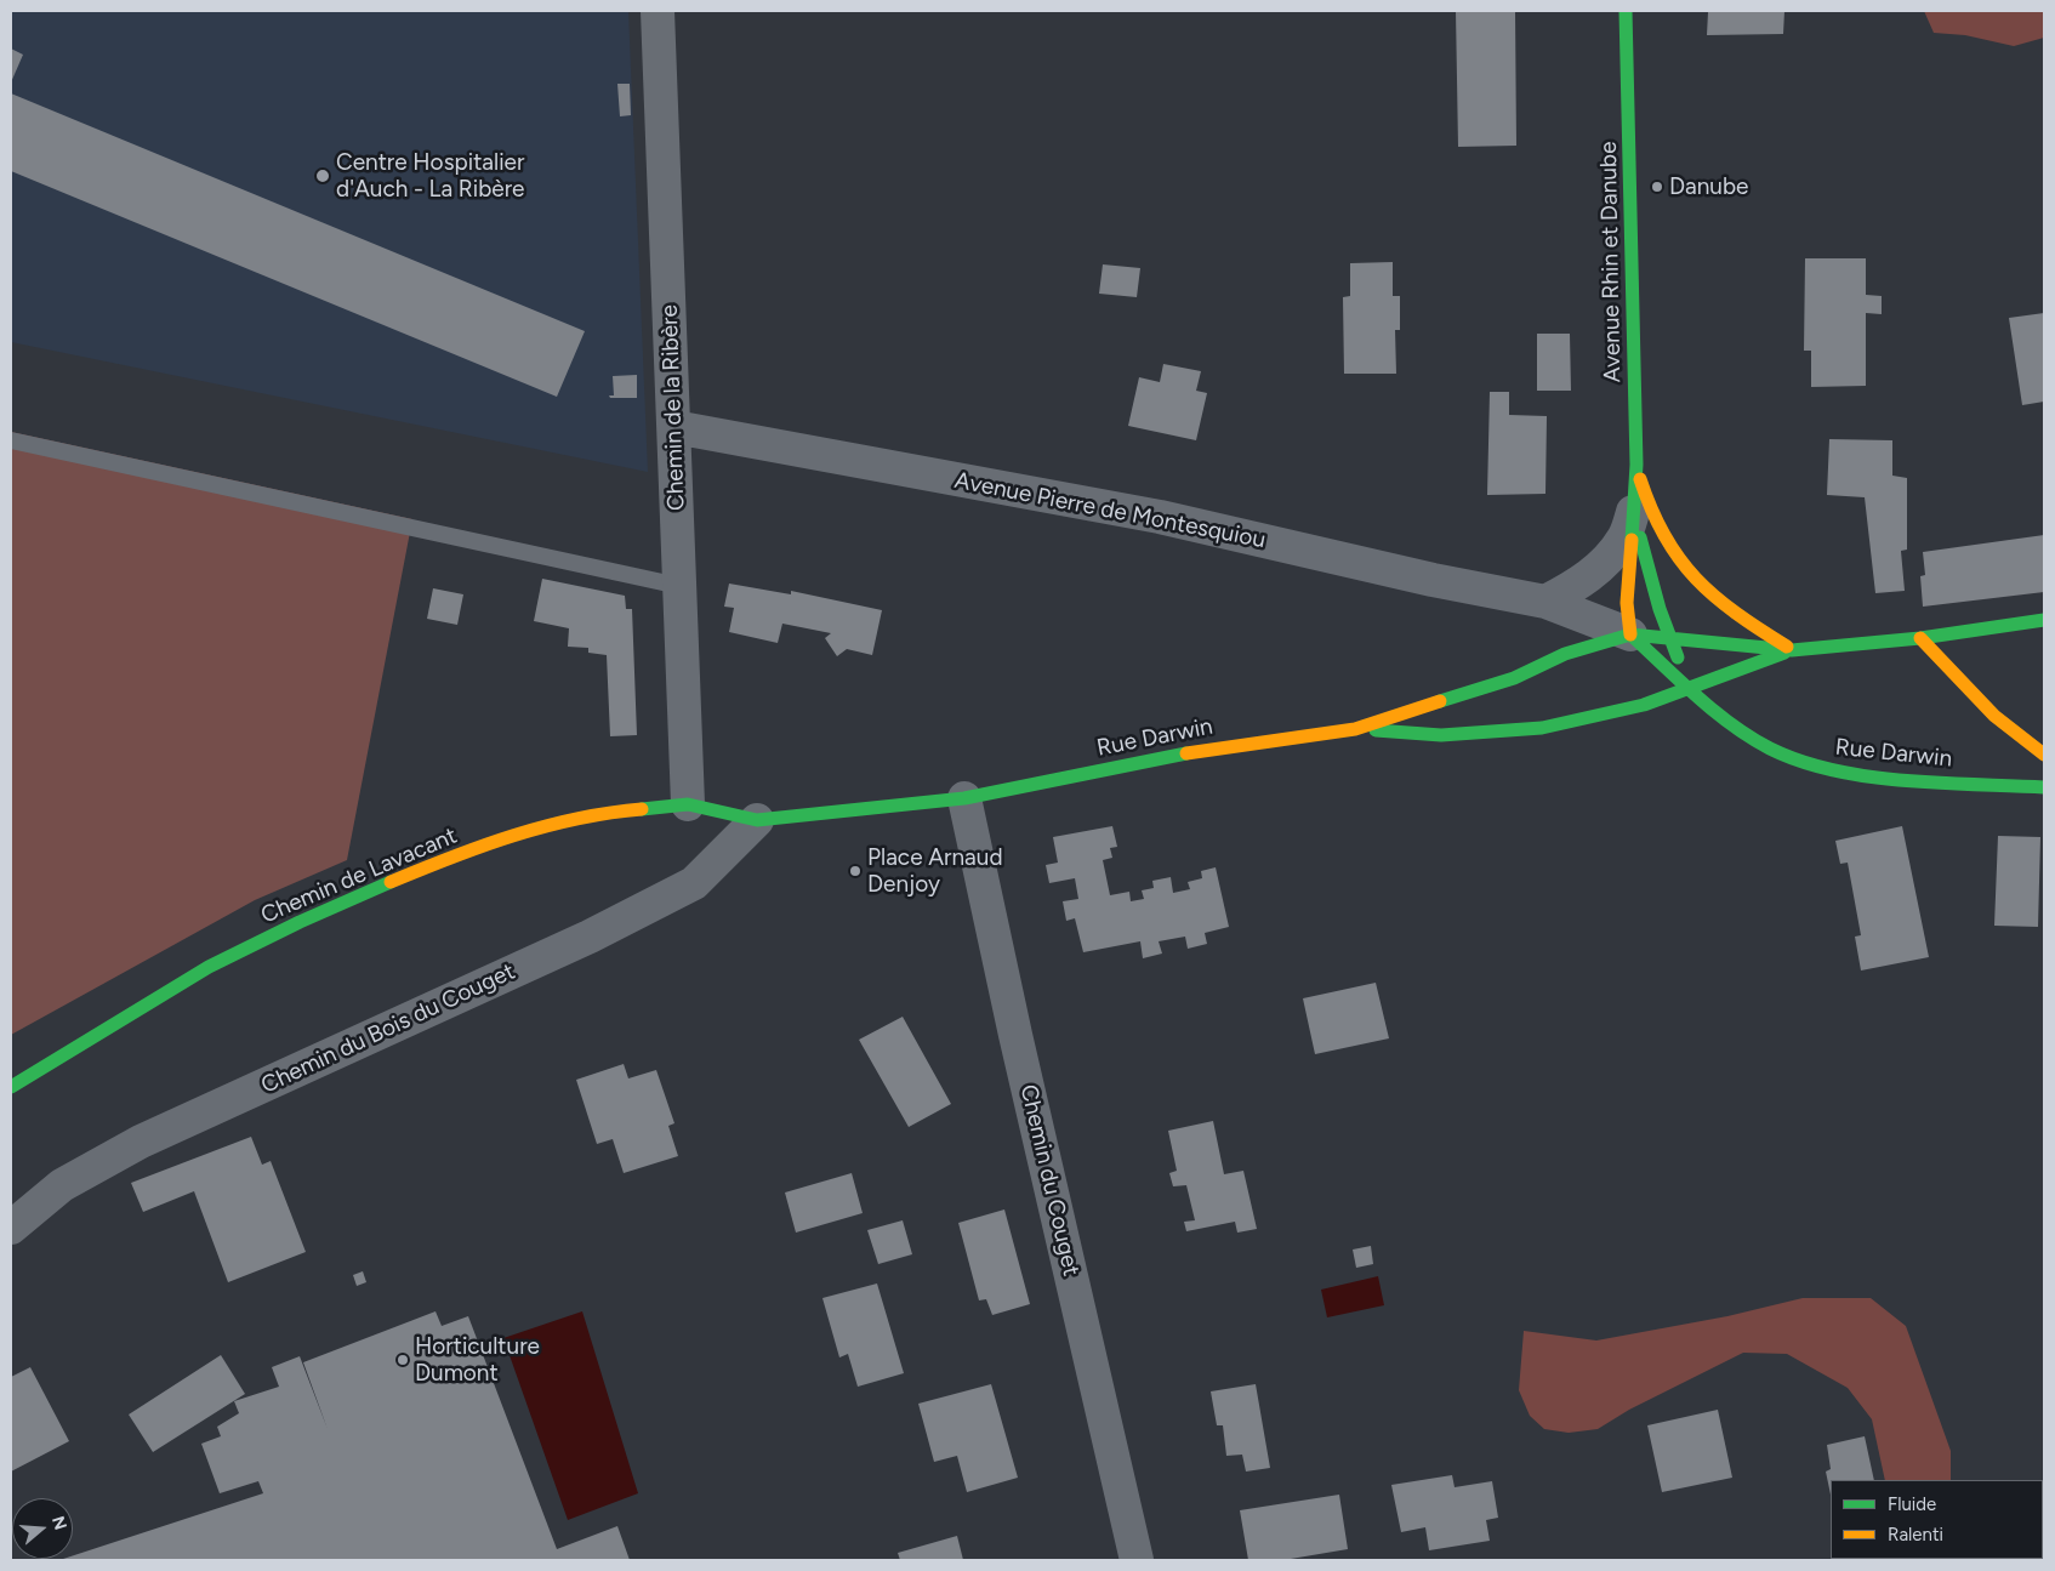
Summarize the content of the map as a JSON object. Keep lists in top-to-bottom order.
{
  "streets": {
    "street": [
      "Avenue Rhin et Danube",
      "Chemin de la Ribère",
      "Avenue Pierre de Montesquiou",
      "Rue Darwin",
      "Chemin de Lavacant",
      "Chemin du Bois du Couget",
      "Chemin du Couget"
    ]
  },
  "crossings": [
    ["Avenue Rhin et Danube", "Avenue Pierre de Montesquiou"],
    ["Avenue Rhin et Danube", "Rue Darwin"],
    ["Chemin de la Ribère", "Avenue Pierre de Montesquiou"],
    ["Chemin de la Ribère", "Chemin de Lavacant"],
    ["Avenue Pierre de Montesquiou", "Rue Darwin"],
    ["Rue Darwin", "Chemin du Couget"],
    ["Chemin de Lavacant", "Chemin du Bois du Couget"]
  ],
  "places": [
    "Centre Hospitalier d'Auch - La Ribère",
    "Danube",
    "Place Arnaud Denjoy",
    "Horticulture Dumont"
  ],
  "legend": ["Fluide", "Ralenti"],
  "north": "right"
}
